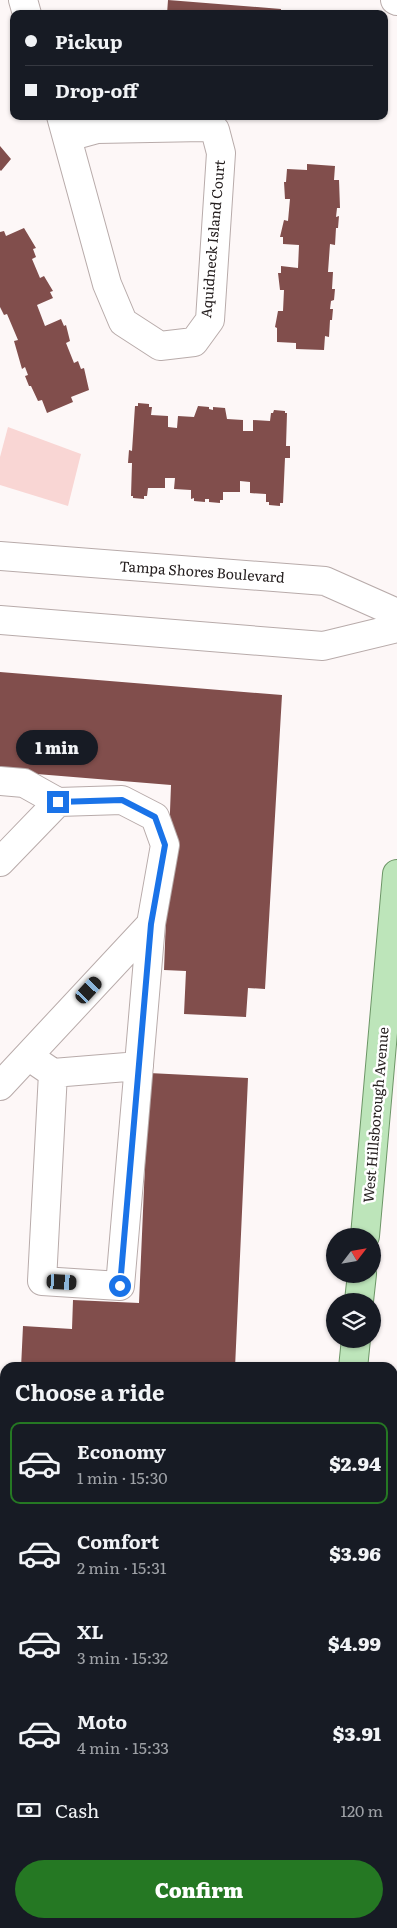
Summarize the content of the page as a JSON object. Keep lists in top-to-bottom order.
{
  "streets": {
    "main road": ["West Hillsborough Avenue"],
    "street": ["Aquidneck Island Court", "Tampa Shores Boulevard"]
  },
  "north": "top right",
  "page": {
    "banner": ["Pickup", "Drop-off"],
    "bubble": "1 min",
    "heading": "Choose a ride",
    "list": [
      {
        "name": "Economy",
        "note": "1 min · 15:30",
        "value": "$2.94"
      },
      {
        "name": "Comfort",
        "note": "2 min · 15:31",
        "value": "$3.96"
      },
      {
        "name": "XL",
        "note": "3 min · 15:32",
        "value": "$4.99"
      },
      {
        "name": "Moto",
        "note": "4 min · 15:33",
        "value": "$3.91"
      }
    ],
    "pay": ["Cash", "120 m"],
    "buttons": "Confirm"
  }
}
